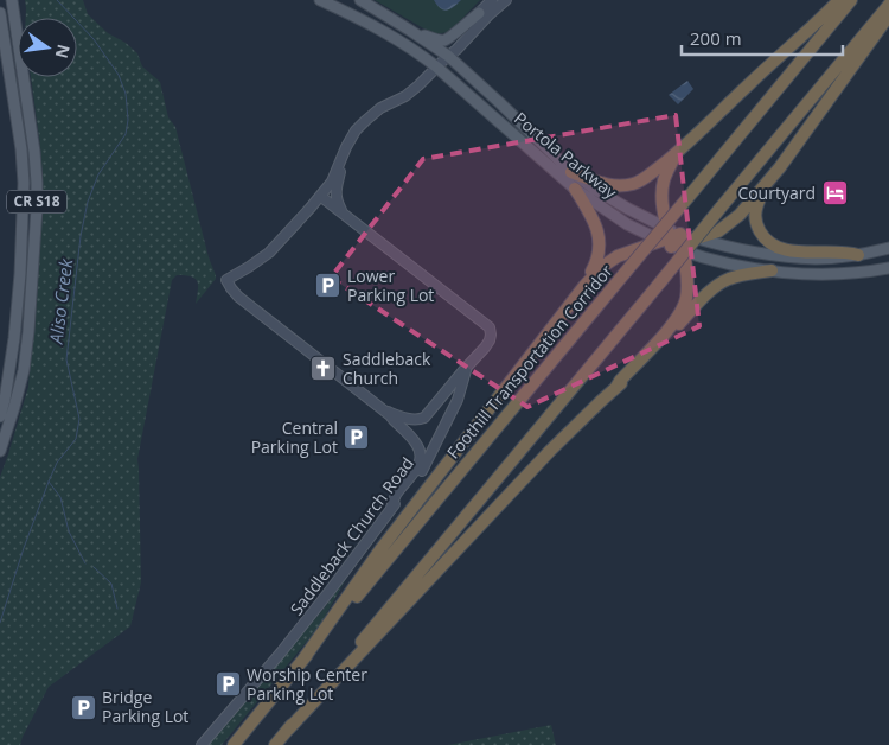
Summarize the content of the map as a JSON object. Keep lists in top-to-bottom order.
{
  "streets": {
    "highway": ["Foothill Transportation Corridor"],
    "main road": ["Portola Parkway", "CR S18", "Saddleback Church Road"]
  },
  "water": ["Aliso Creek"],
  "places": {
    "hotel": ["Courtyard"],
    "parking": [
      "Lower Parking Lot",
      "Central Parking Lot",
      "Worship Center Parking Lot",
      "Bridge Parking Lot"
    ],
    "church": ["Saddleback Church"]
  },
  "scale_bar": "200 m",
  "north": "right"
}
